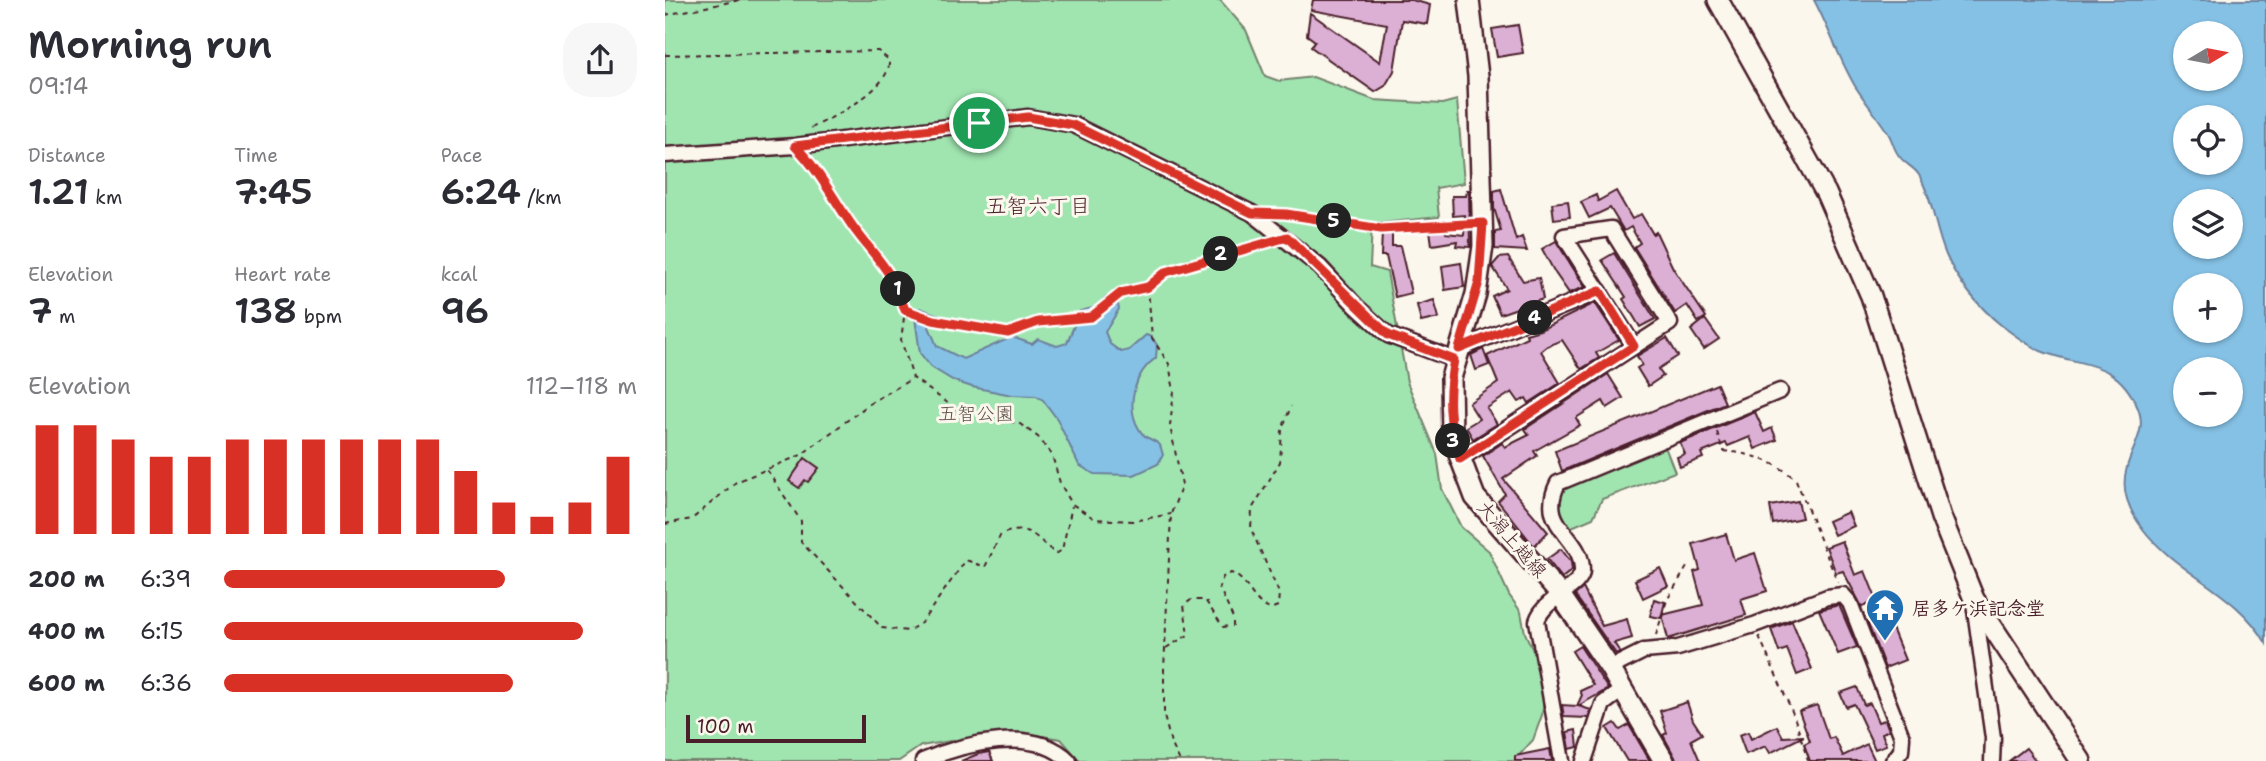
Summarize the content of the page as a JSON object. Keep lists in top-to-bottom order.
{
  "streets": {
    "street": ["大潟上越線"]
  },
  "districts": ["五智六丁目"],
  "parks": ["五智公園"],
  "places": {
    "temple": ["居多ケ浜記念堂"]
  },
  "scale_bar": "100 m",
  "north": "right",
  "page": {
    "heading": ["Morning run", "09:14"],
    "map_buttons": ["+", "−"],
    "stats": [
      ["Distance", "1.21 km"],
      ["Time", "7:45"],
      ["Pace", "6:24 /km"],
      ["Elevation", "7 m"],
      ["Heart rate", "138 bpm"],
      ["kcal", "96"]
    ],
    "pins": [
      "5",
      "2",
      "1",
      "4",
      "3"
    ],
    "chart": ["Elevation", "112–118 m"],
    "list": [
      {
        "name": "200 m",
        "note": "6:39"
      },
      {
        "name": "400 m",
        "note": "6:15"
      },
      {
        "name": "600 m",
        "note": "6:36"
      }
    ],
    "scale": "100 m"
  }
}
